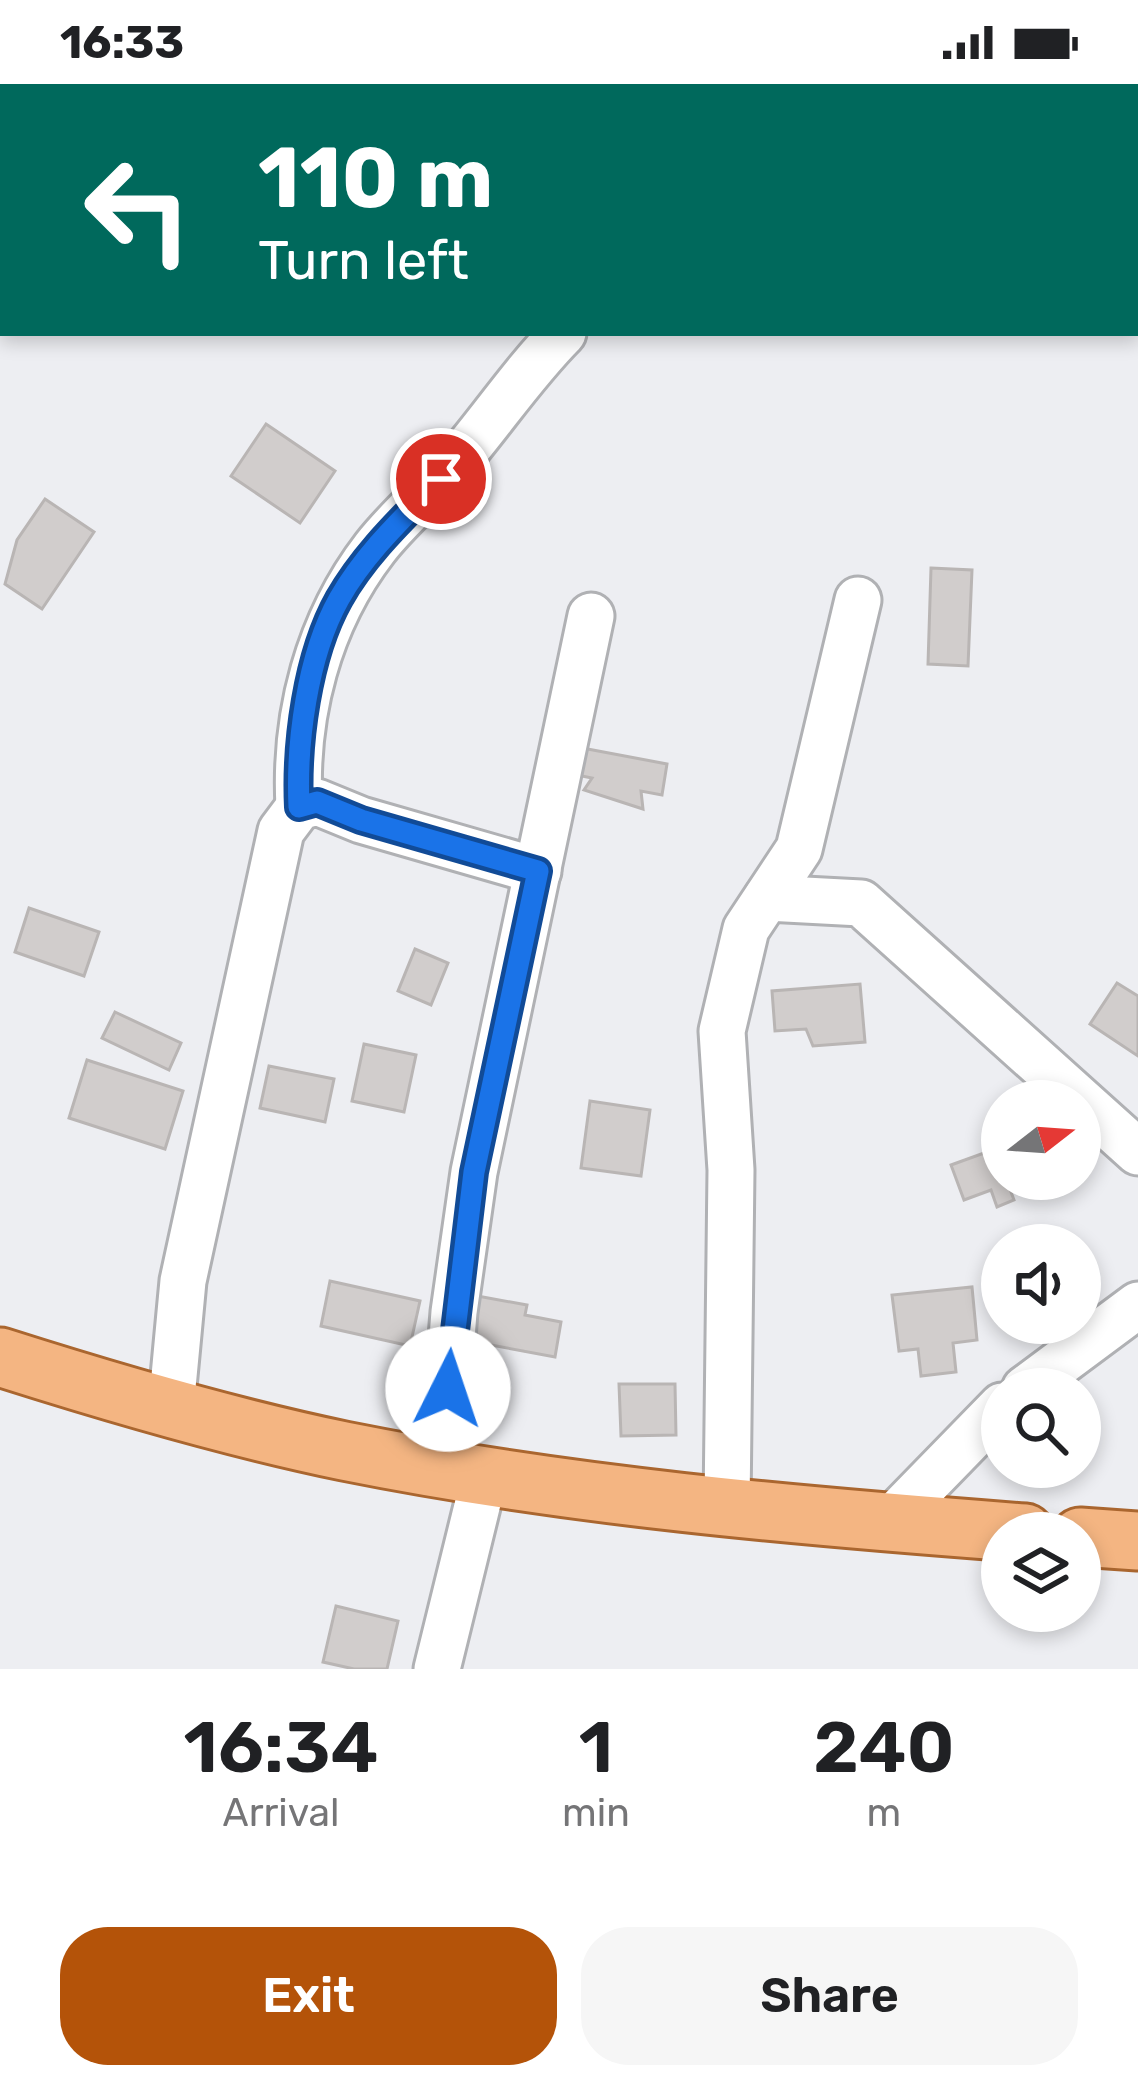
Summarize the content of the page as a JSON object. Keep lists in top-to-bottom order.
{
  "north": "right",
  "page": {
    "status": "16:33",
    "turn": ["110 m", "Turn left"],
    "eta": [
      "16:34",
      "Arrival",
      "1",
      "min",
      "240",
      "m"
    ],
    "buttons": ["Exit", "Share"]
  }
}
